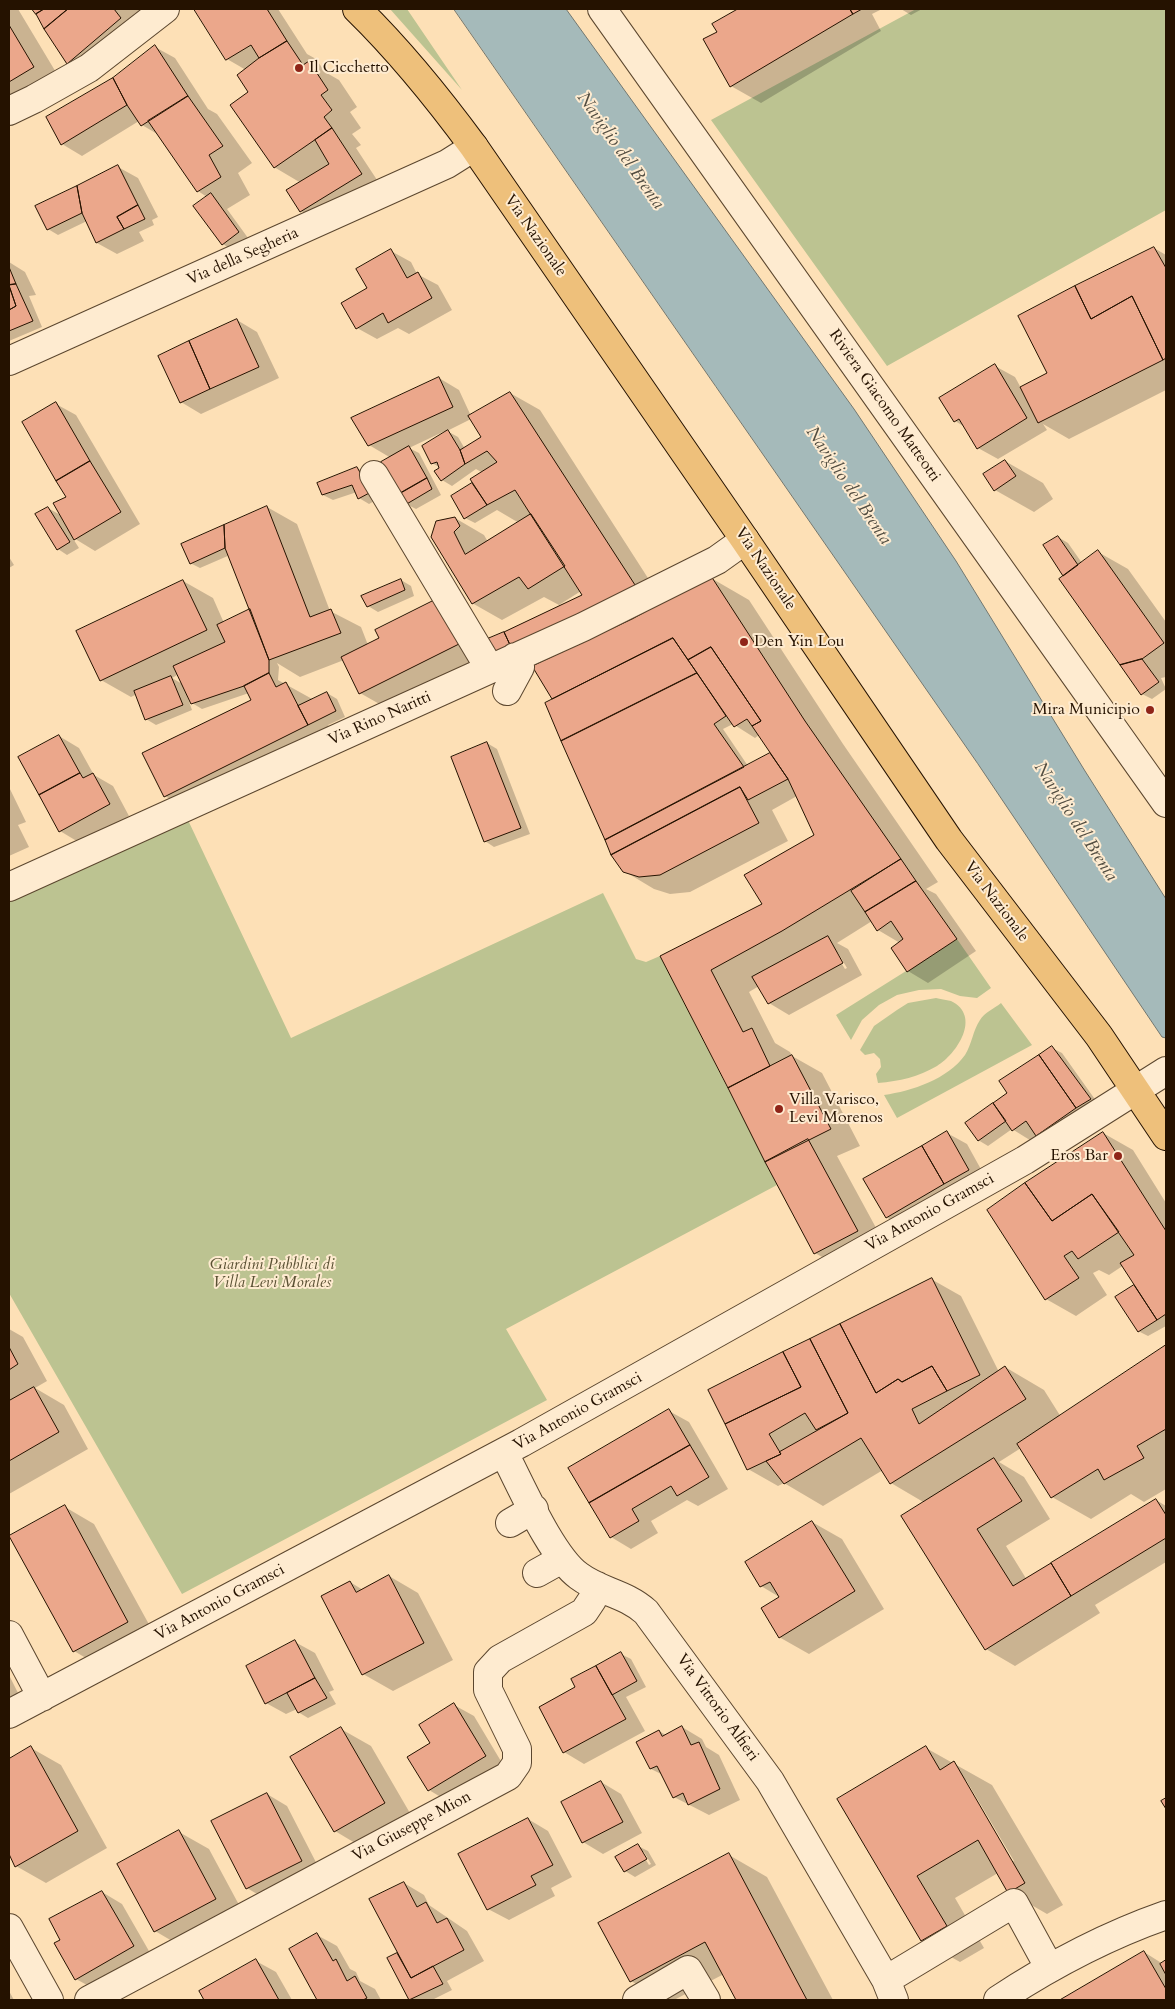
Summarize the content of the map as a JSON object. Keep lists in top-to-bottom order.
{
  "streets": {
    "main road": ["Via Nazionale"],
    "street": [
      "Via della Segheria",
      "Riviera Giacomo Matteotti",
      "Via Rino Naritti",
      "Via Antonio Gramsci",
      "Via Vittorio Alfieri",
      "Via Giuseppe Mion"
    ]
  },
  "crossings": [
    ["Via Nazionale", "Via della Segheria"],
    ["Via Nazionale", "Via Rino Naritti"],
    ["Via Nazionale", "Via Antonio Gramsci"],
    ["Via Antonio Gramsci", "Via Vittorio Alfieri"],
    ["Via Vittorio Alfieri", "Via Giuseppe Mion"]
  ],
  "water": ["Naviglio del Brenta"],
  "parks": ["Giardini Pubblici di Villa Levi Morales"],
  "places": [
    "Il Cicchetto",
    "Den Yin Lou",
    "Mira Municipio",
    "Villa Varisco, Levi Morenos",
    "Eros Bar"
  ]
}
